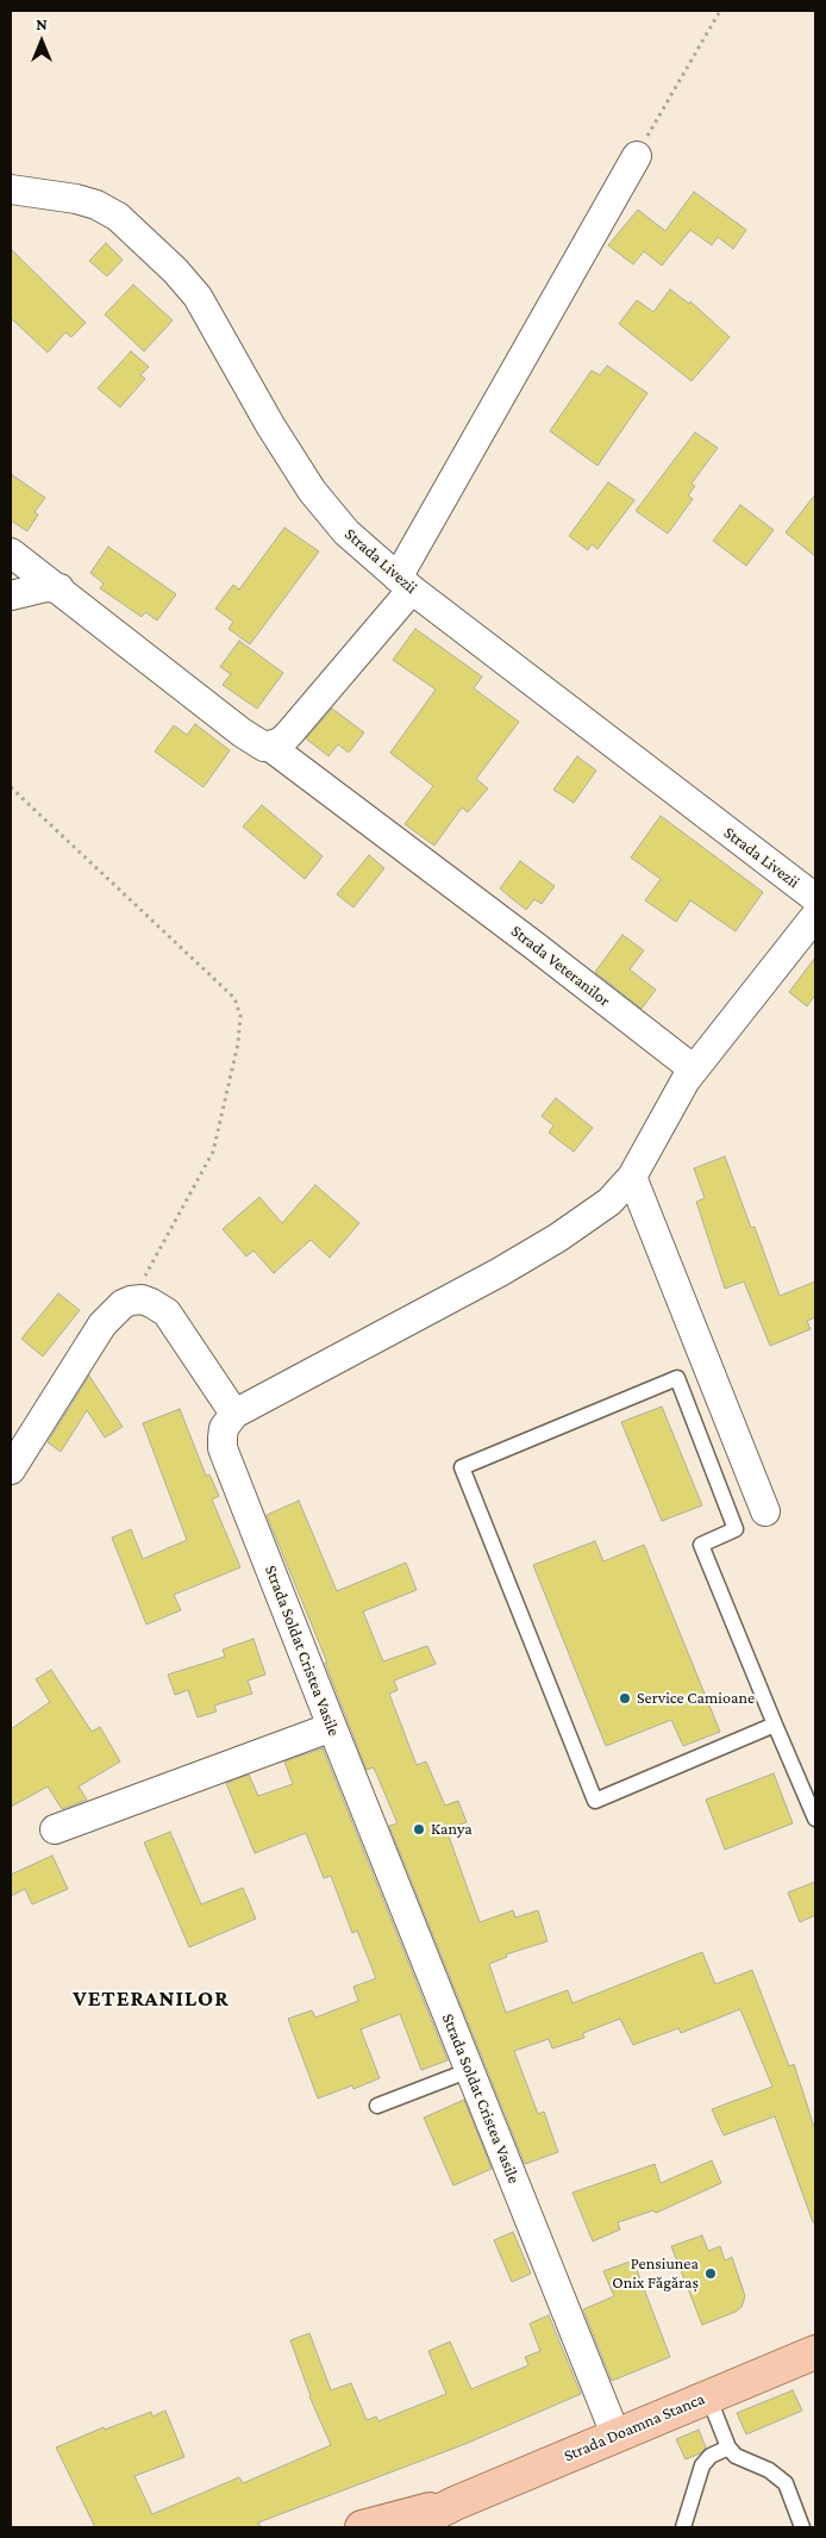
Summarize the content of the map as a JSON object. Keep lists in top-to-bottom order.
{
  "streets": {
    "main road": ["Strada Doamna Stanca"],
    "street": ["Strada Livezii", "Strada Veteranilor", "Strada Soldat Cristea Vasile"]
  },
  "crossings": [
    ["Strada Soldat Cristea Vasile", "Strada Doamna Stanca"]
  ],
  "districts": ["VETERANILOR"],
  "places": ["Service Camioane", "Kanya", "Pensiunea Onix Făgăraș"],
  "north": "top"
}
